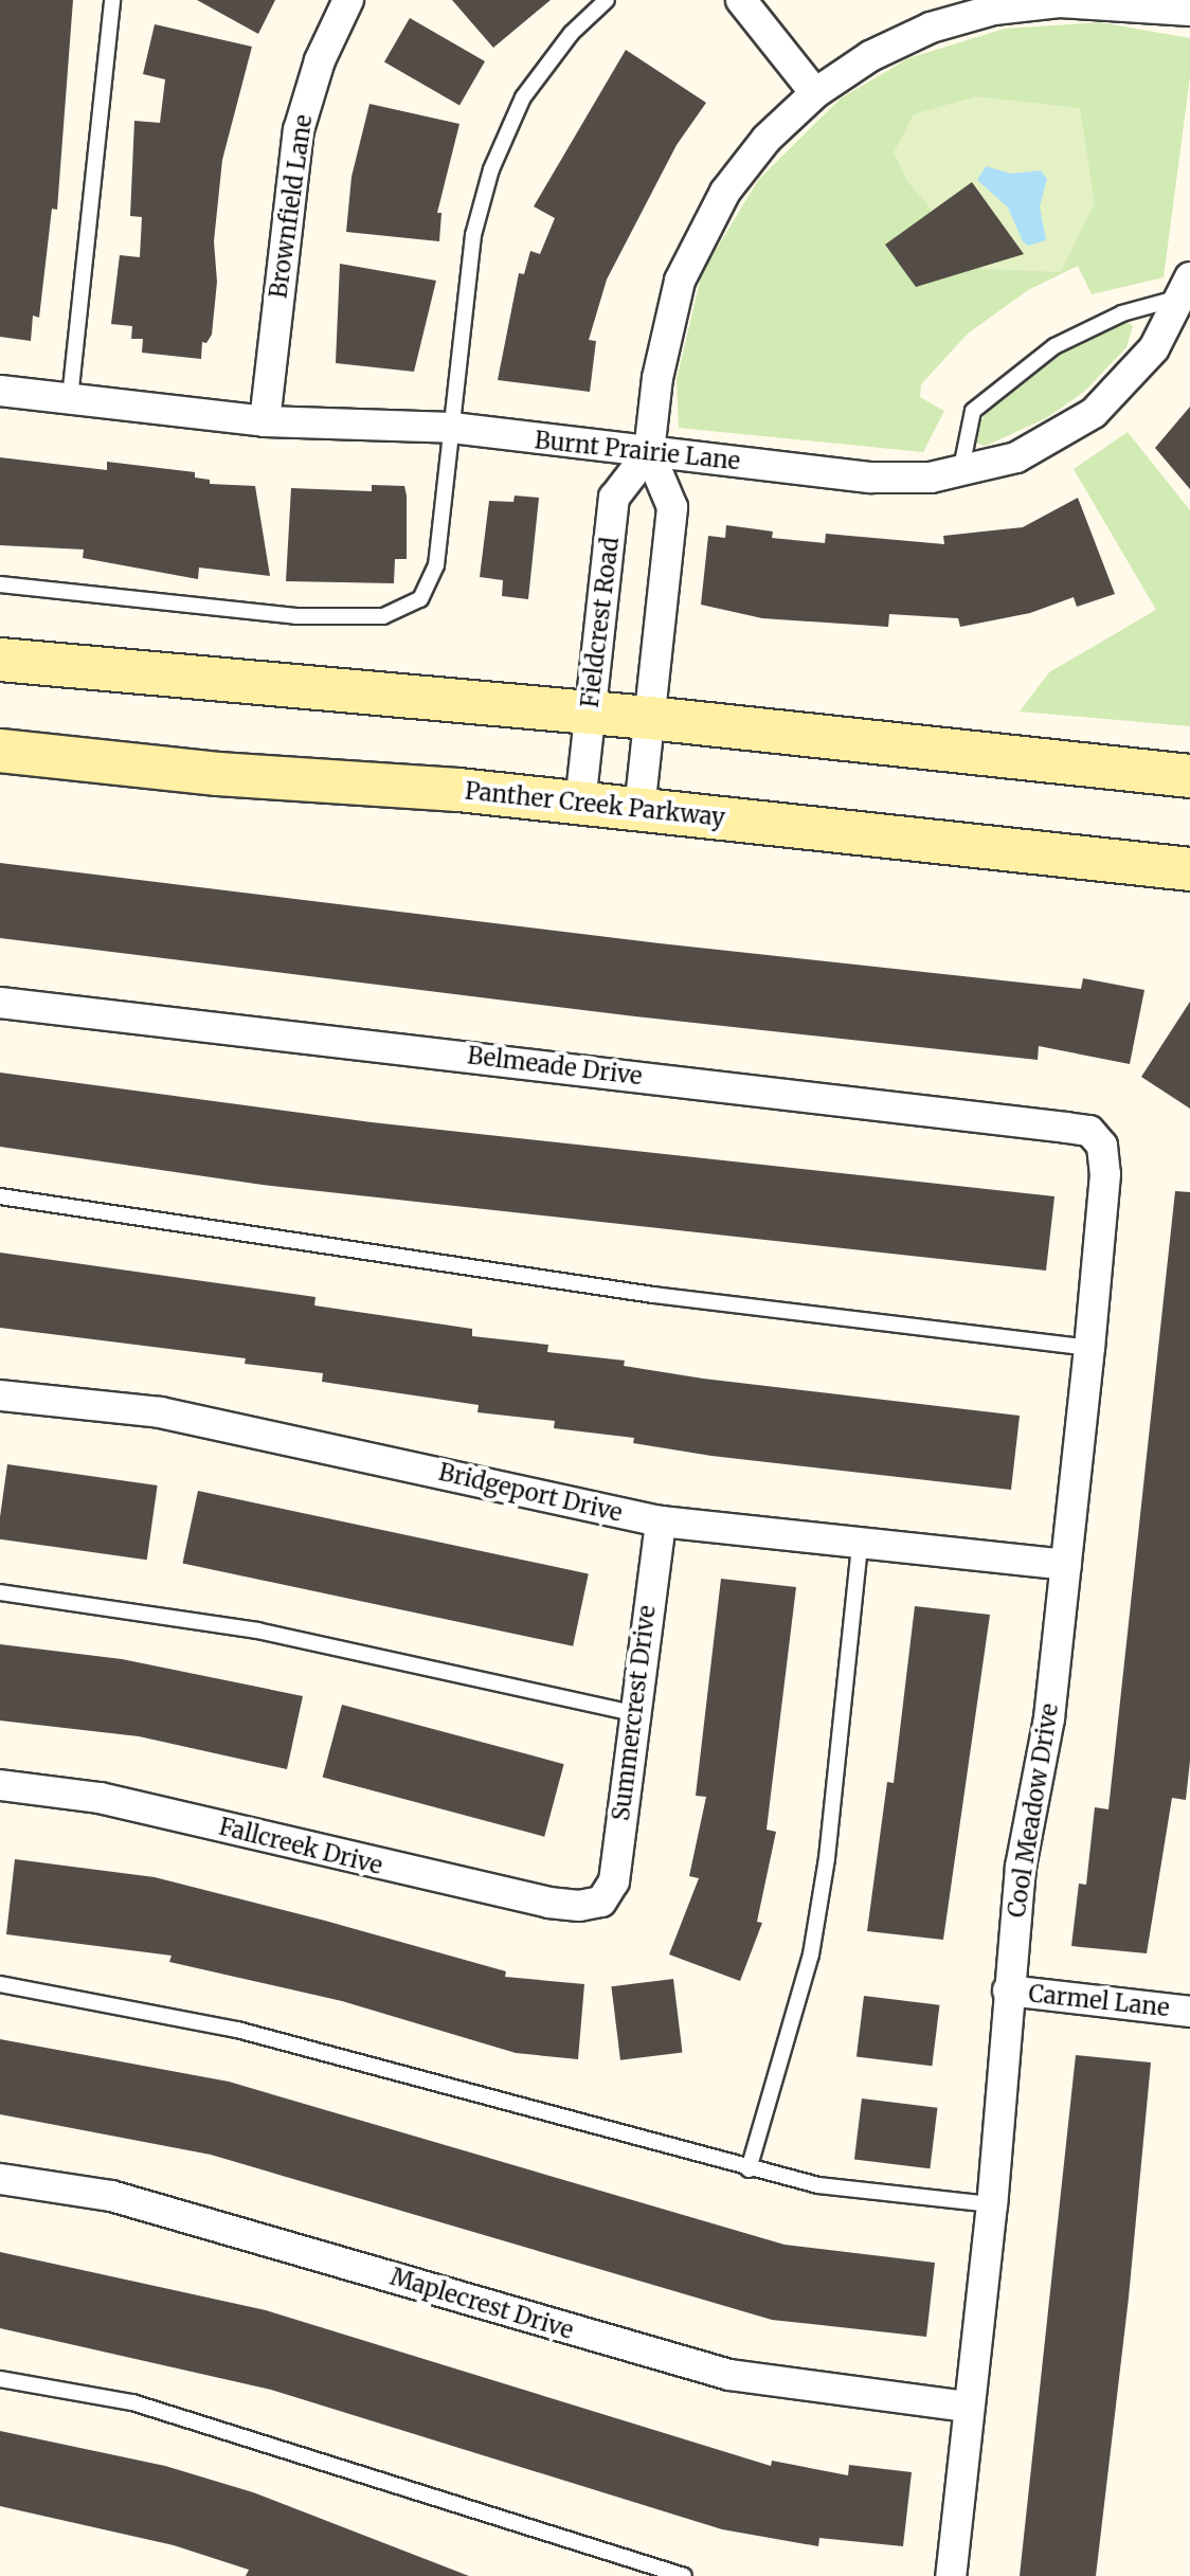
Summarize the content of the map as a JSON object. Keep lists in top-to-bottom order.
{
  "streets": {
    "main road": ["Panther Creek Parkway"],
    "street": [
      "Brownfield Lane",
      "Burnt Prairie Lane",
      "Fieldcrest Road",
      "Belmeade Drive",
      "Bridgeport Drive",
      "Summercrest Drive",
      "Cool Meadow Drive",
      "Fallcreek Drive",
      "Carmel Lane",
      "Maplecrest Drive"
    ]
  },
  "crossings": [
    ["Brownfield Lane", "Burnt Prairie Lane"],
    ["Burnt Prairie Lane", "Fieldcrest Road"],
    ["Fieldcrest Road", "Panther Creek Parkway"],
    ["Belmeade Drive", "Cool Meadow Drive"],
    ["Bridgeport Drive", "Summercrest Drive"],
    ["Bridgeport Drive", "Cool Meadow Drive"],
    ["Summercrest Drive", "Fallcreek Drive"],
    ["Cool Meadow Drive", "Carmel Lane"],
    ["Cool Meadow Drive", "Maplecrest Drive"]
  ]
}
